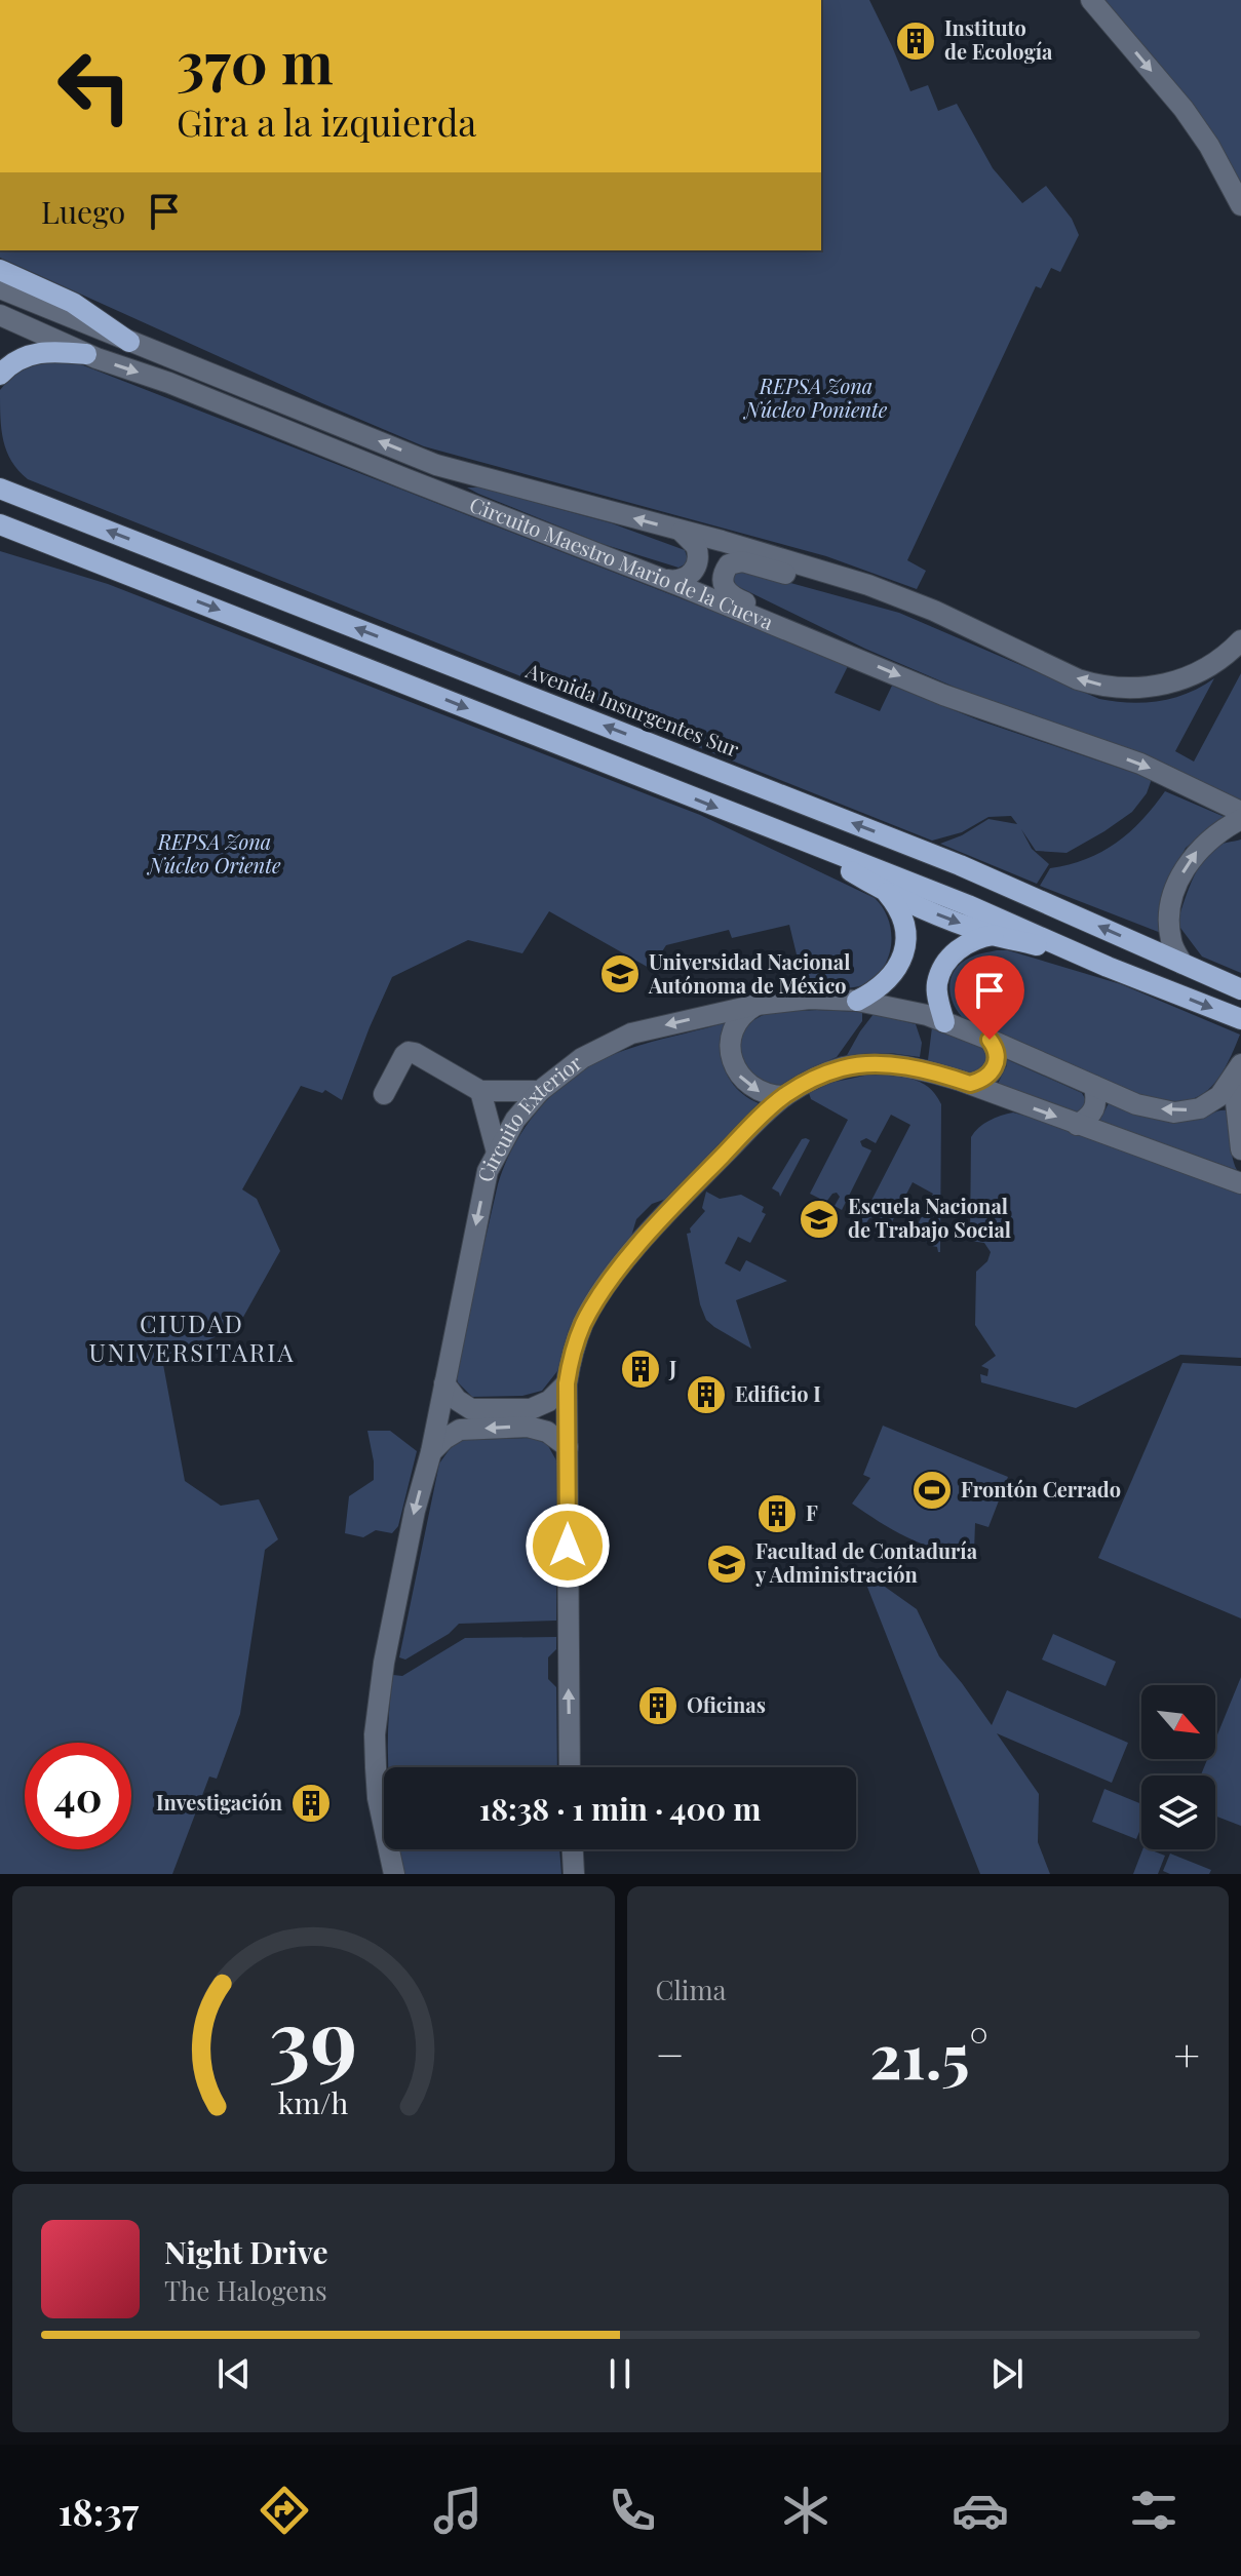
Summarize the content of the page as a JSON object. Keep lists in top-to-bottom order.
{
  "streets": {
    "main road": ["Avenida Insurgentes Sur"],
    "street": ["Circuito Maestro Mario de la Cueva", "Circuito Exterior"]
  },
  "districts": ["CIUDAD UNIVERSITARIA"],
  "parks": ["REPSA Zona Núcleo Poniente", "REPSA Zona Núcleo Oriente"],
  "places": {
    "building": [
      "Instituto de Ecología",
      "J",
      "Edificio I",
      "F",
      "Oficinas",
      "Investigación"
    ],
    "school or university": ["Universidad Nacional Autónoma de México", "Escuela Nacional de Trabajo Social", "Facultad de Contaduría y Administración"],
    "sports": ["Frontón Cerrado"]
  },
  "north": "bottom right",
  "page": {
    "turn": ["370 m", "Gira a la izquierda"],
    "then": "Luego",
    "limit": "40",
    "trip": "18:38 · 1 min · 400 m",
    "tile": "Clima",
    "heat": ["−", "21.5°", "+"],
    "song": ["Night Drive", "The Halogens"],
    "tabs": "18:37",
    "gauge": ["39", "km/h"]
  }
}
